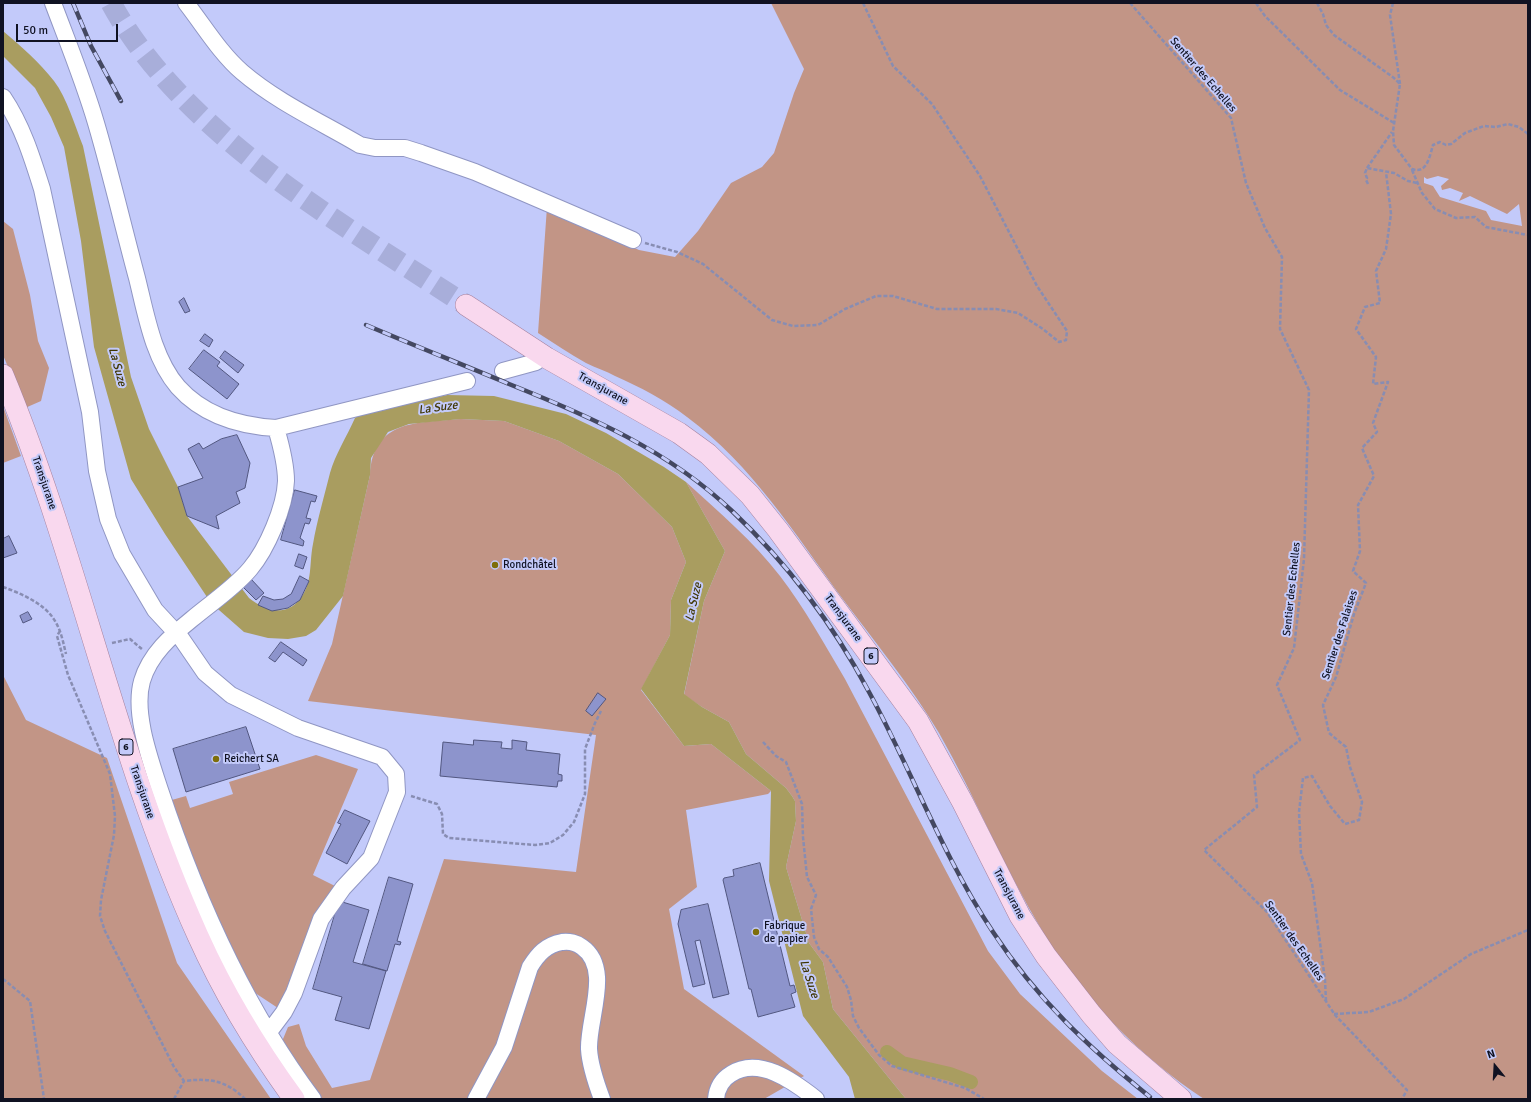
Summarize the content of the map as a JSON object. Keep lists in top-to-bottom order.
{
  "streets": {
    "main road": ["Transjurane", "6"],
    "path": ["Sentier des Echelles", "Sentier des Falaises"]
  },
  "crossings": [
    ["Sentier des Echelles", "Sentier des Falaises"]
  ],
  "water": ["La Suze"],
  "places": ["Rondchâtel", "Reichert SA", "Fabrique de papier"],
  "scale_bar": "50 m",
  "north": "top"
}
